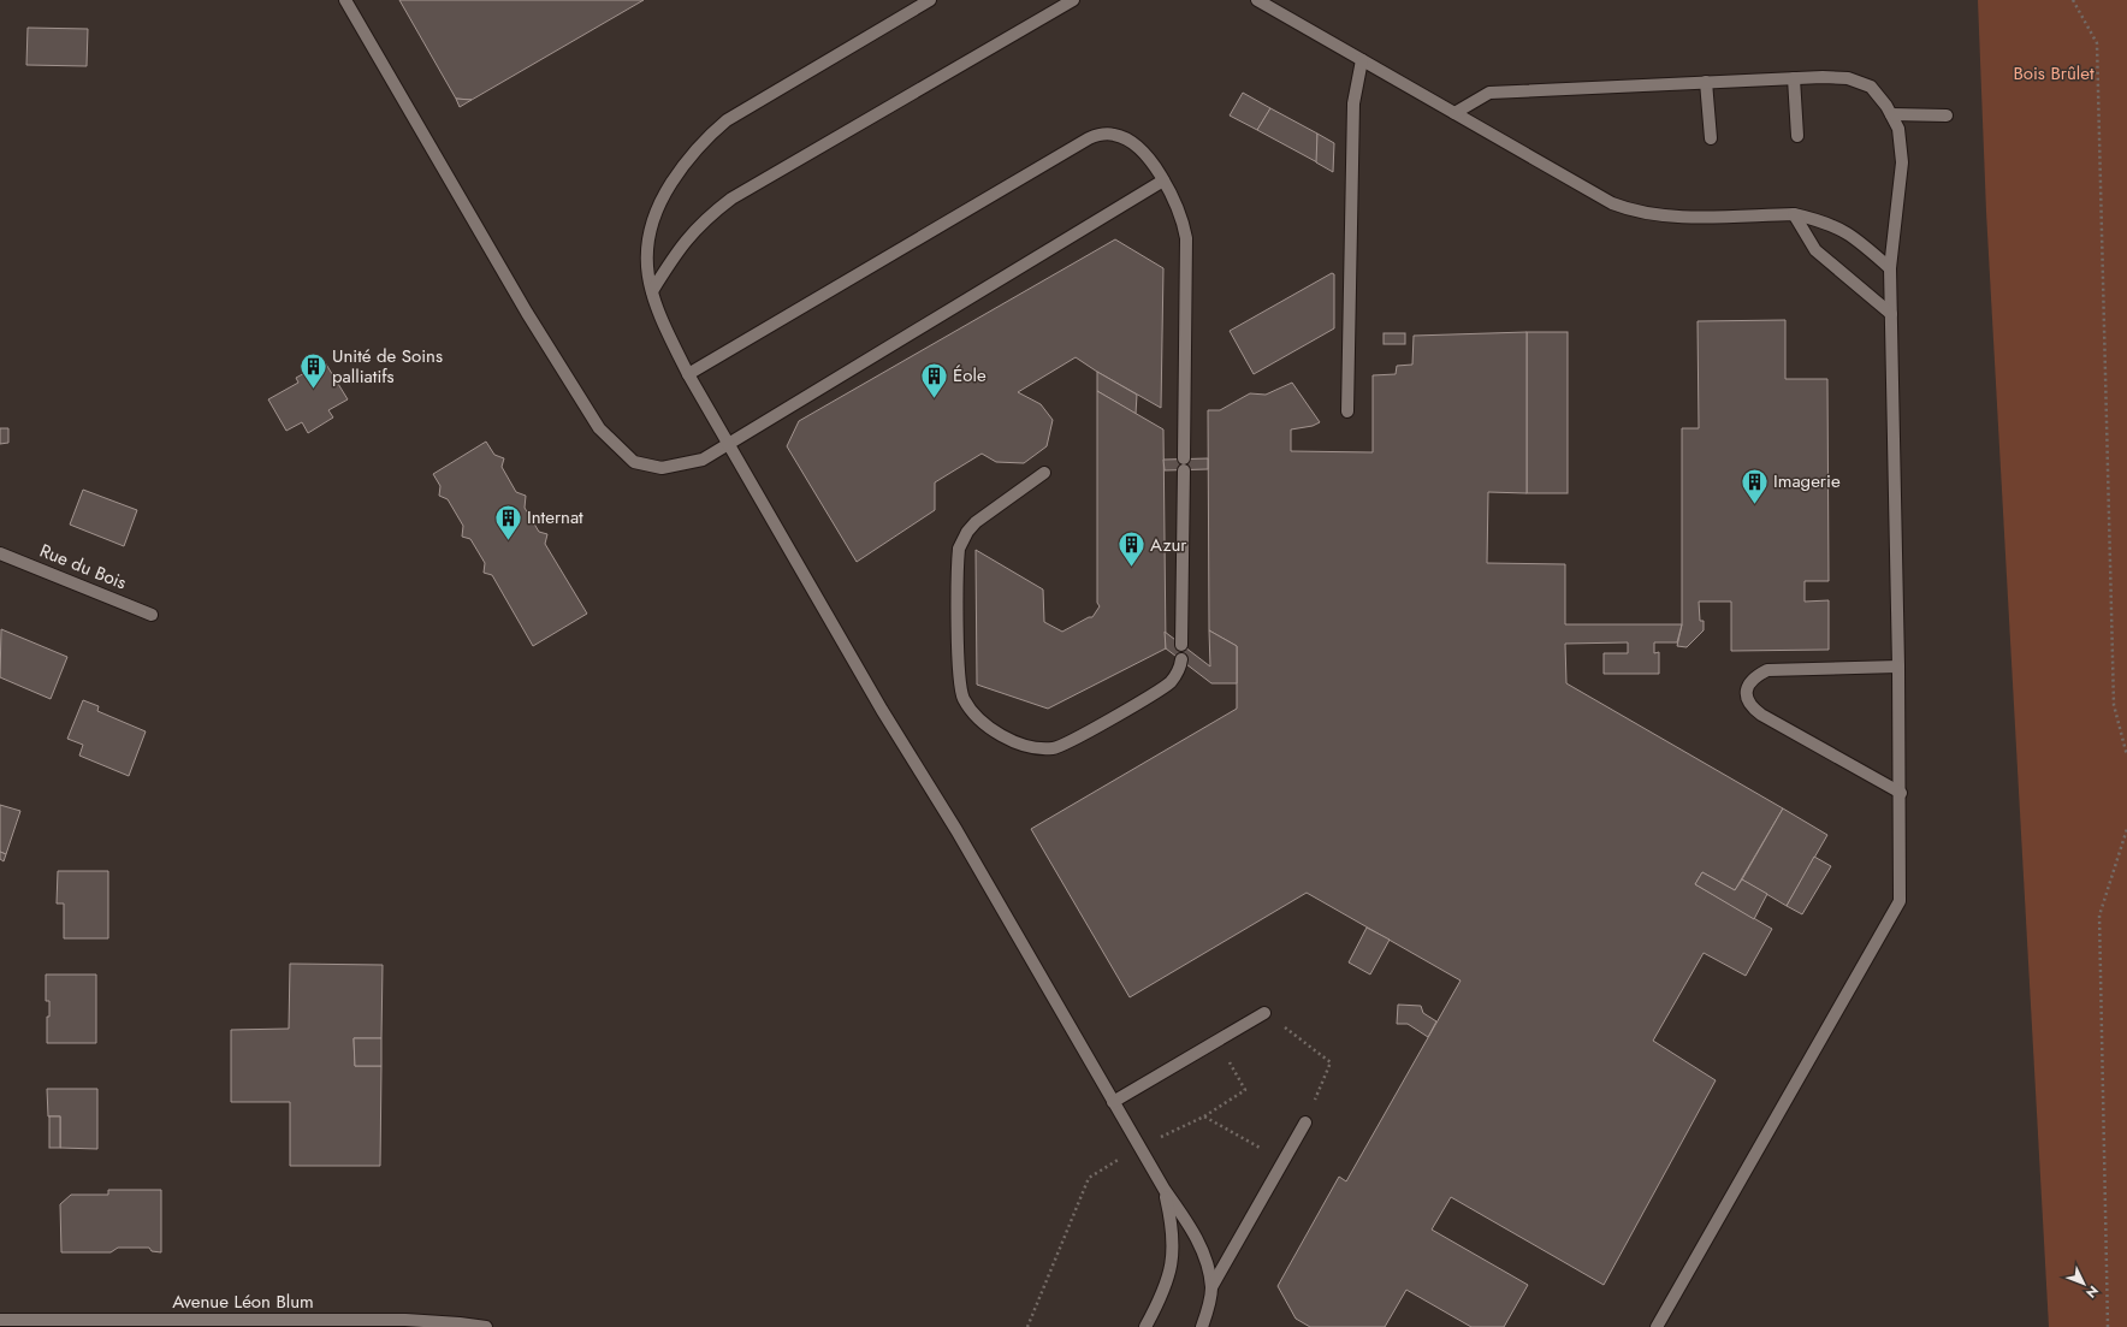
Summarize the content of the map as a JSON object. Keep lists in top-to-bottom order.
{
  "streets": {
    "street": ["Rue du Bois", "Avenue Léon Blum"]
  },
  "parks": ["Bois Brûlet"],
  "places": {
    "building": [
      "Unité de Soins palliatifs",
      "Éole",
      "Imagerie",
      "Internat",
      "Azur"
    ]
  },
  "north": "bottom right"
}
